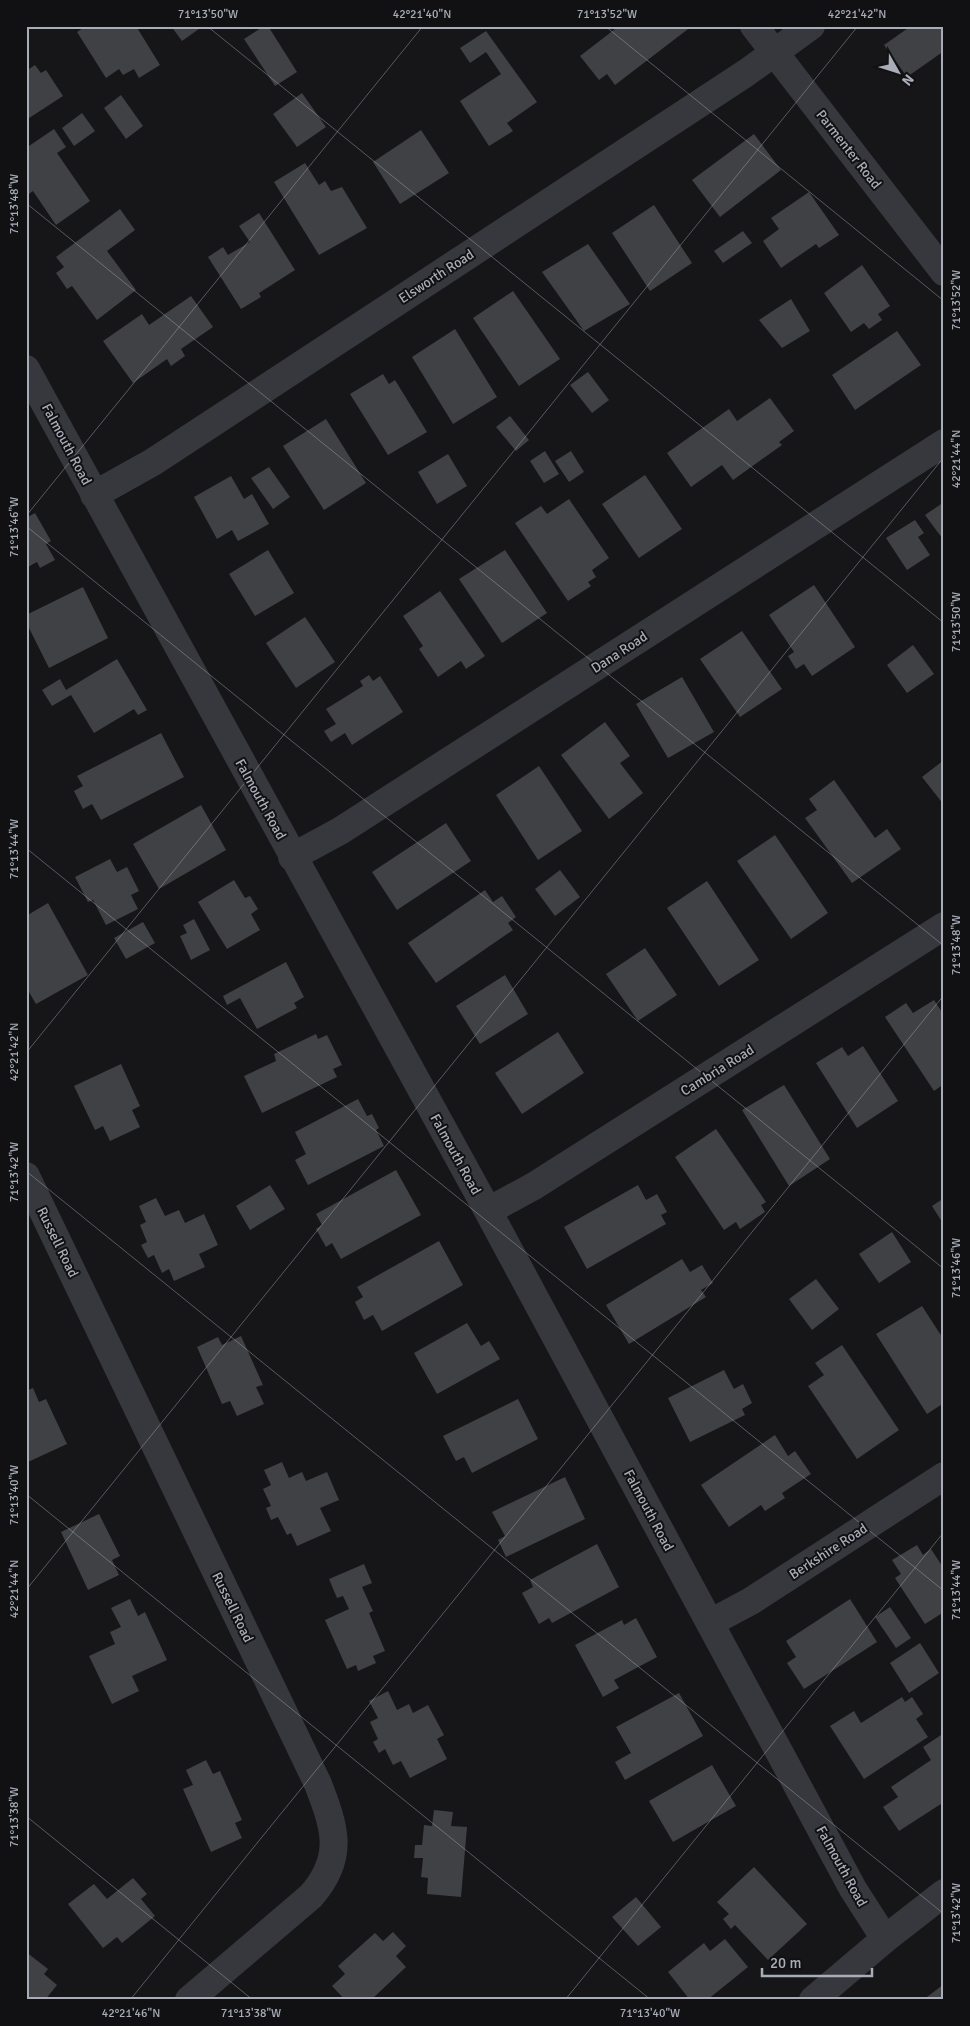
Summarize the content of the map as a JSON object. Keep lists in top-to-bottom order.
{
  "streets": {
    "street": [
      "Parmenter Road",
      "Elsworth Road",
      "Falmouth Road",
      "Dana Road",
      "Cambria Road",
      "Russell Road",
      "Berkshire Road"
    ]
  },
  "crossings": [
    ["Parmenter Road", "Elsworth Road"],
    ["Elsworth Road", "Falmouth Road"],
    ["Falmouth Road", "Dana Road"],
    ["Falmouth Road", "Cambria Road"],
    ["Falmouth Road", "Berkshire Road"]
  ],
  "scale_bar": "20 m",
  "north": "bottom right",
  "coordinates": [
    "71°13'50\"W",
    "42°21'40\"N",
    "71°13'52\"W",
    "42°21'42\"N",
    "71°13'48\"W",
    "42°21'44\"N",
    "71°13'46\"W",
    "71°13'44\"W",
    "71°13'42\"W",
    "71°13'40\"W",
    "71°13'38\"W",
    "42°21'46\"N"
  ]
}
